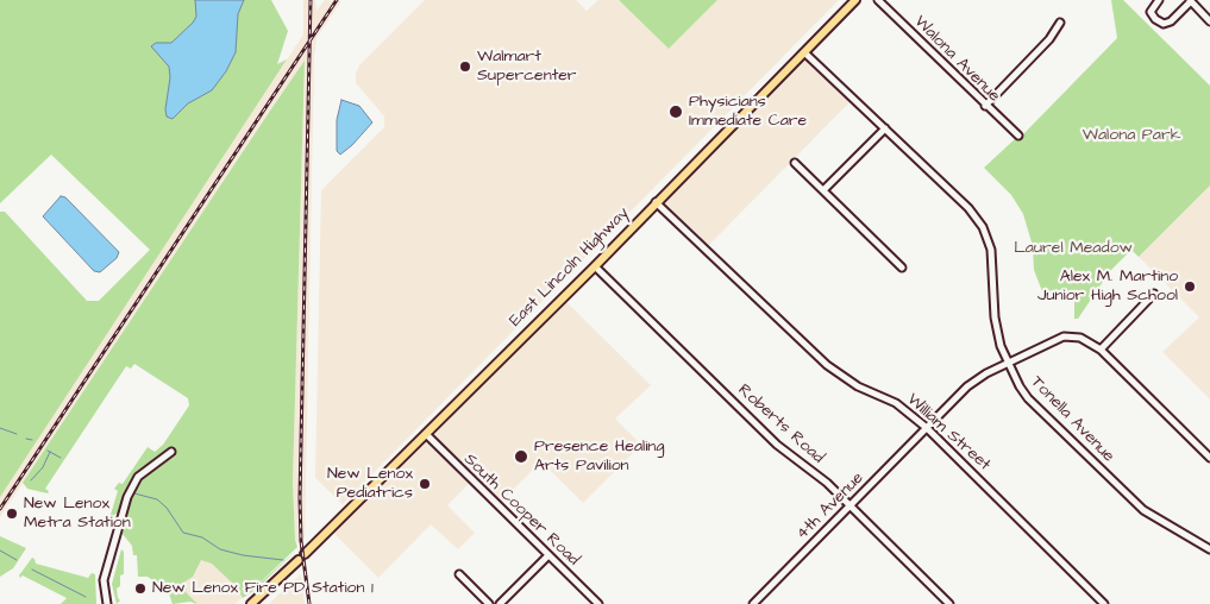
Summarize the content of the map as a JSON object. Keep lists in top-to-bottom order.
{
  "streets": {
    "main road": ["East Lincoln Highway"],
    "street": [
      "Walona Avenue",
      "Tonella Avenue",
      "Roberts Road",
      "William Street",
      "4th Avenue",
      "South Cooper Road"
    ]
  },
  "crossings": [
    ["East Lincoln Highway", "Tonella Avenue"],
    ["East Lincoln Highway", "Roberts Road"],
    ["East Lincoln Highway", "William Street"],
    ["East Lincoln Highway", "South Cooper Road"],
    ["Tonella Avenue", "4th Avenue"],
    ["Roberts Road", "4th Avenue"],
    ["William Street", "4th Avenue"]
  ],
  "parks": ["Walona Park", "Laurel Meadow"],
  "places": [
    "Walmart Supercenter",
    "Physicians Immediate Care",
    "Alex M. Martino Junior High School",
    "Presence Healing Arts Pavilion",
    "New Lenox Pediatrics",
    "New Lenox Metra Station",
    "New Lenox Fire PD Station 1"
  ]
}
